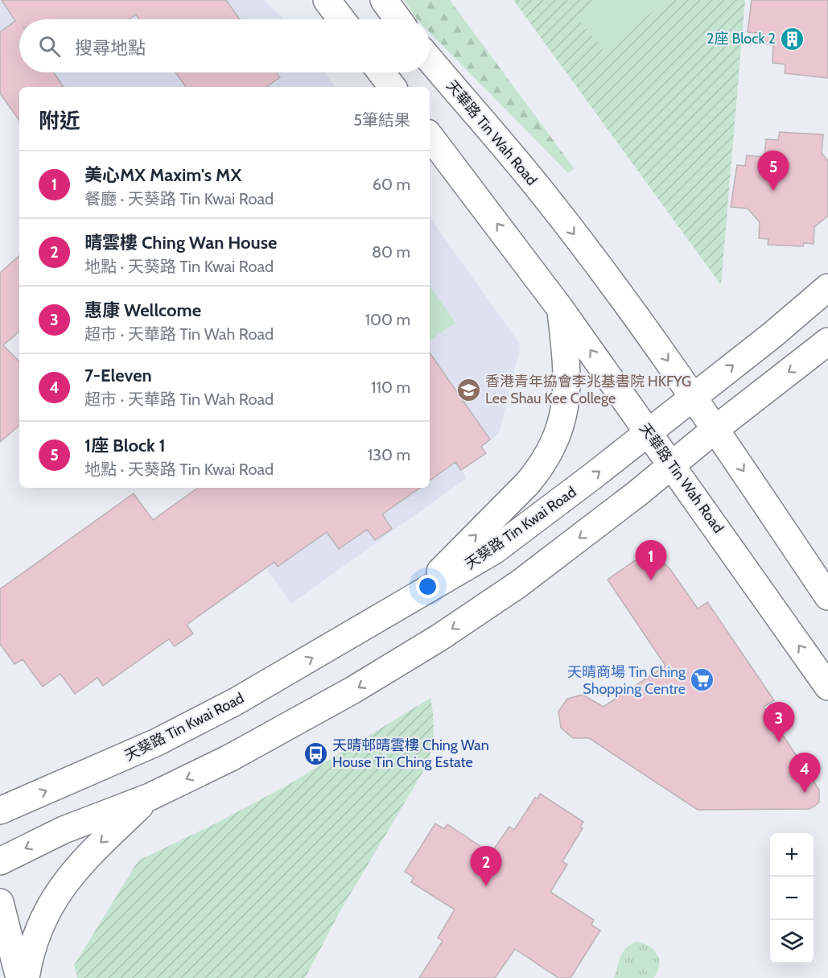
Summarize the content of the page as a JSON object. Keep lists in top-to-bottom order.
{
  "streets": {
    "street": ["天華路 Tin Wah Road", "天葵路 Tin Kwai Road"]
  },
  "crossings": [
    ["天華路 Tin Wah Road", "天葵路 Tin Kwai Road"]
  ],
  "places": {
    "building": ["2座 Block 2"],
    "school or university": ["香港青年拹會李兆基書院 HKFYG Lee Shau Kee College"],
    "supermarket": ["天晴商場 Tin Ching Shopping Centre"],
    "bus stop": ["天晴邨晴雲樓 Ching Wan House Tin Ching Estate"]
  },
  "page": {
    "search": "搜尋地點",
    "heading": ["附近", "5筆結果"],
    "list": [
      {
        "mark": "1",
        "name": "美心MX Maxim's MX",
        "note": "餐廳 · 天葵路 Tin Kwai Road",
        "value": "60 m"
      },
      {
        "mark": "2",
        "name": "晴雲樓 Ching Wan House",
        "note": "地點 · 天葵路 Tin Kwai Road",
        "value": "80 m"
      },
      {
        "mark": "3",
        "name": "惠康 Wellcome",
        "note": "超市 · 天華路 Tin Wah Road",
        "value": "100 m"
      },
      {
        "mark": "4",
        "name": "7-Eleven",
        "note": "超市 · 天華路 Tin Wah Road",
        "value": "110 m"
      },
      {
        "mark": "5",
        "name": "1座 Block 1",
        "note": "地點 · 天葵路 Tin Kwai Road",
        "value": "130 m"
      }
    ],
    "pins": [
      "5",
      "1",
      "3",
      "4",
      "2"
    ],
    "map_buttons": ["+", "−"]
  }
}
